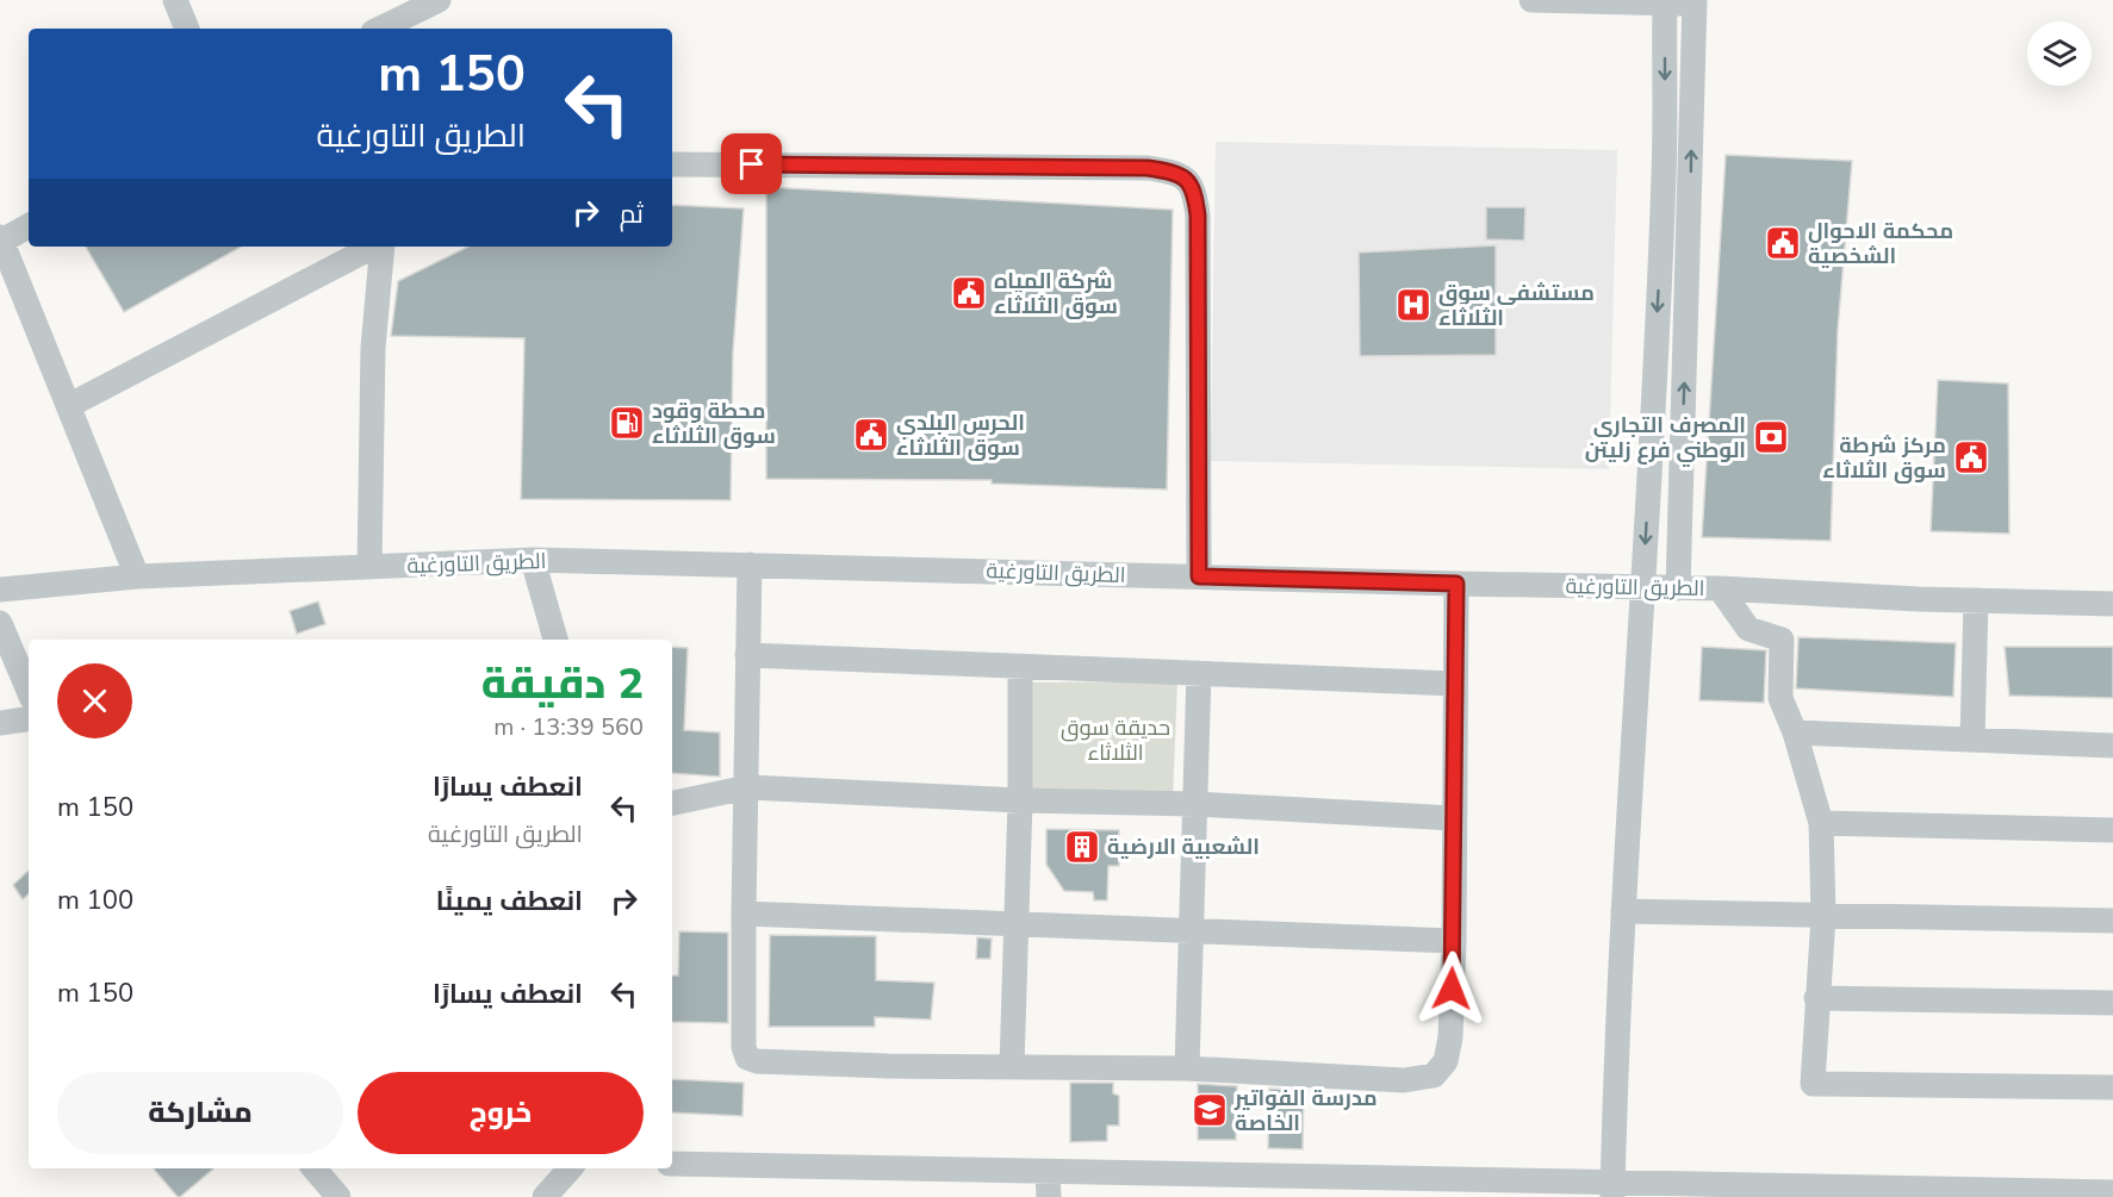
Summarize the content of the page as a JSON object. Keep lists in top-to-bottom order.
{
  "streets": {
    "street": ["الطريق التاورغية"]
  },
  "parks": ["حديقة سوق الثلاثاء"],
  "places": {
    "public building": [
      "محكمة الاحوال الشخصية",
      "شركة المياه سوق الثلاثاء",
      "الحرس البلدي سوق الثلاثاء",
      "مركز شرطة سوق الثلاثاء"
    ],
    "hospital": ["مستشفى سوق الثلاثاء"],
    "fuel station": ["محطة وقود سوق الثلاثاء"],
    "bank": ["المصرف التجاري الوطني فرع زليتن"],
    "building": ["الشعبية الارضية"],
    "school or university": ["مدرسة الفواتير الخاصة"]
  },
  "page": {
    "turn": ["150 m", "الطريق التاورغية"],
    "then": "ثم",
    "heading": ["2 دقيقة", "560 m · 13:39"],
    "list": [
      {
        "name": "انعطف يسارًا",
        "note": "الطريق التاورغية",
        "value": "150 m"
      },
      {
        "name": "انعطف يمينًا",
        "value": "100 m"
      },
      {
        "name": "انعطف يسارًا",
        "value": "150 m"
      }
    ],
    "buttons": ["خروج", "مشاركة"]
  }
}
